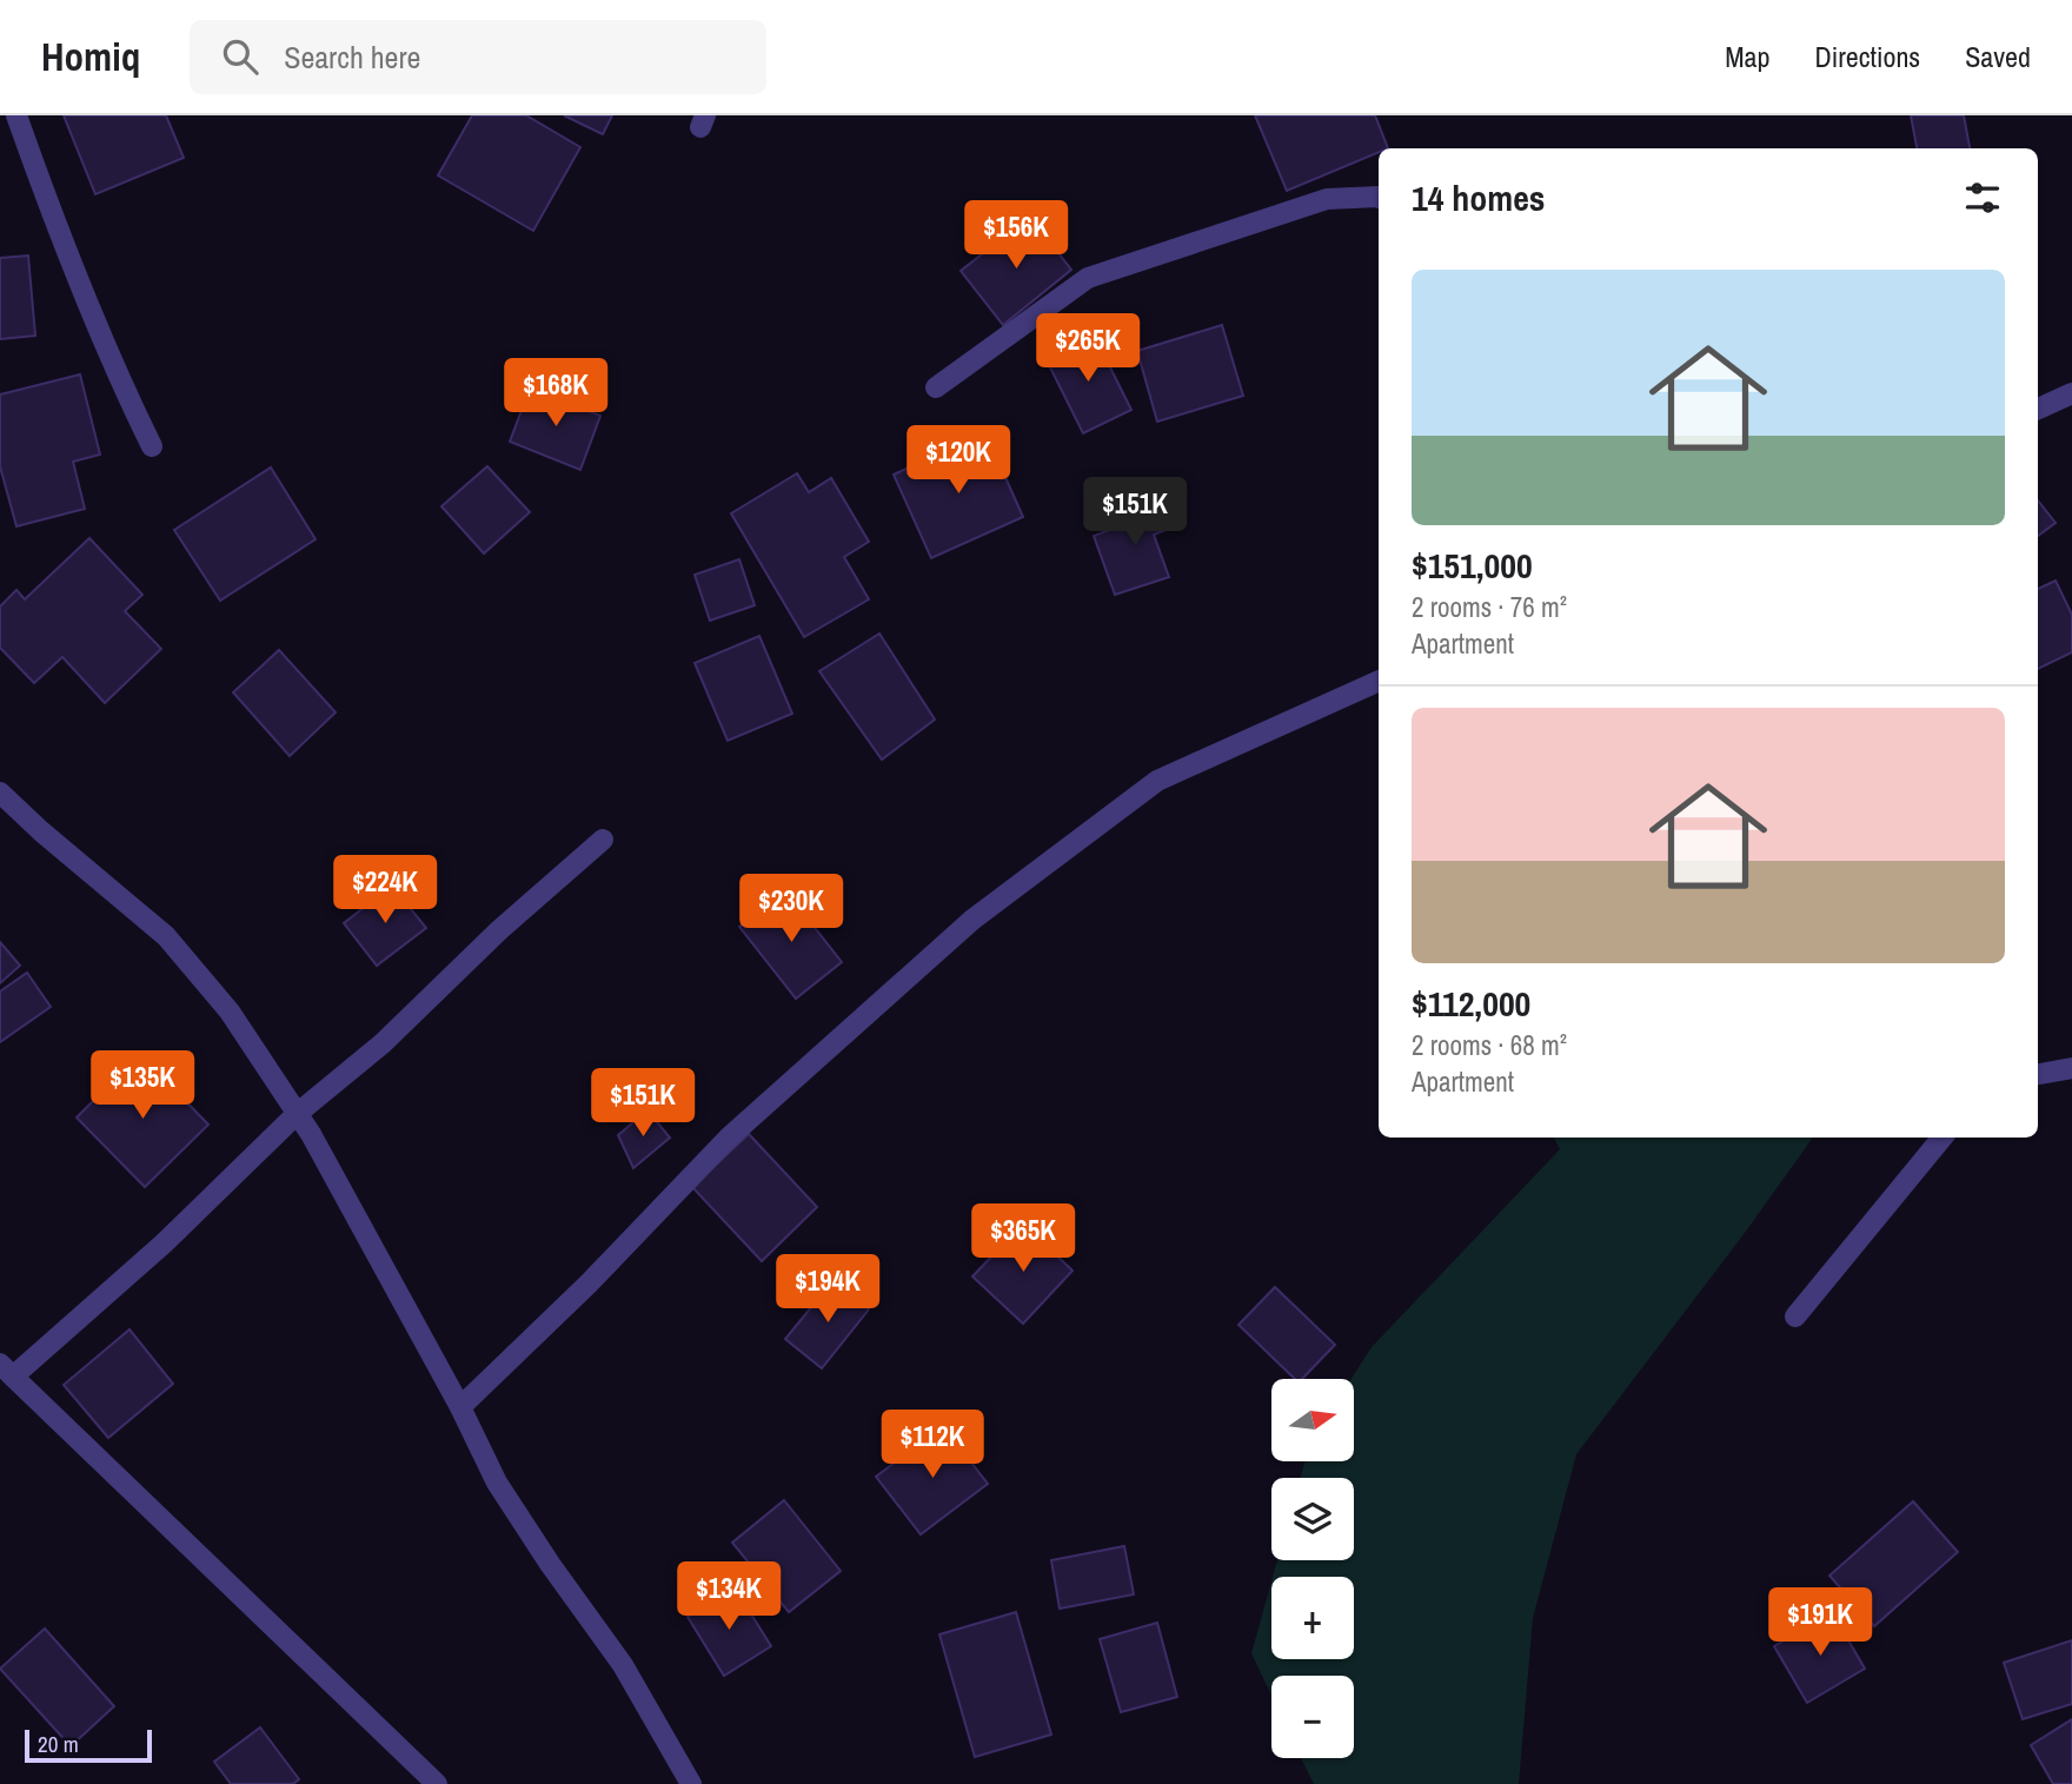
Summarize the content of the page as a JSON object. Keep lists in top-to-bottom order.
{
  "scale_bar": "20 m",
  "north": "right",
  "page": {
    "header": "Homiq",
    "search": "Search here",
    "nav": ["Map", "Directions", "Saved"],
    "heading": "14 homes",
    "price": [
      "$156K",
      "$265K",
      "$168K",
      "$120K",
      "$151K",
      "$224K",
      "$230K",
      "$135K",
      "$151K",
      "$365K",
      "$194K",
      "$112K",
      "$134K",
      "$191K"
    ],
    "list": [
      {
        "name": "$151,000",
        "note": "2 rooms · 76 m² · Apartment"
      },
      {
        "name": "$112,000",
        "note": "2 rooms · 68 m² · Apartment"
      }
    ],
    "map_buttons": ["+", "−"],
    "scale": "20 m"
  }
}
